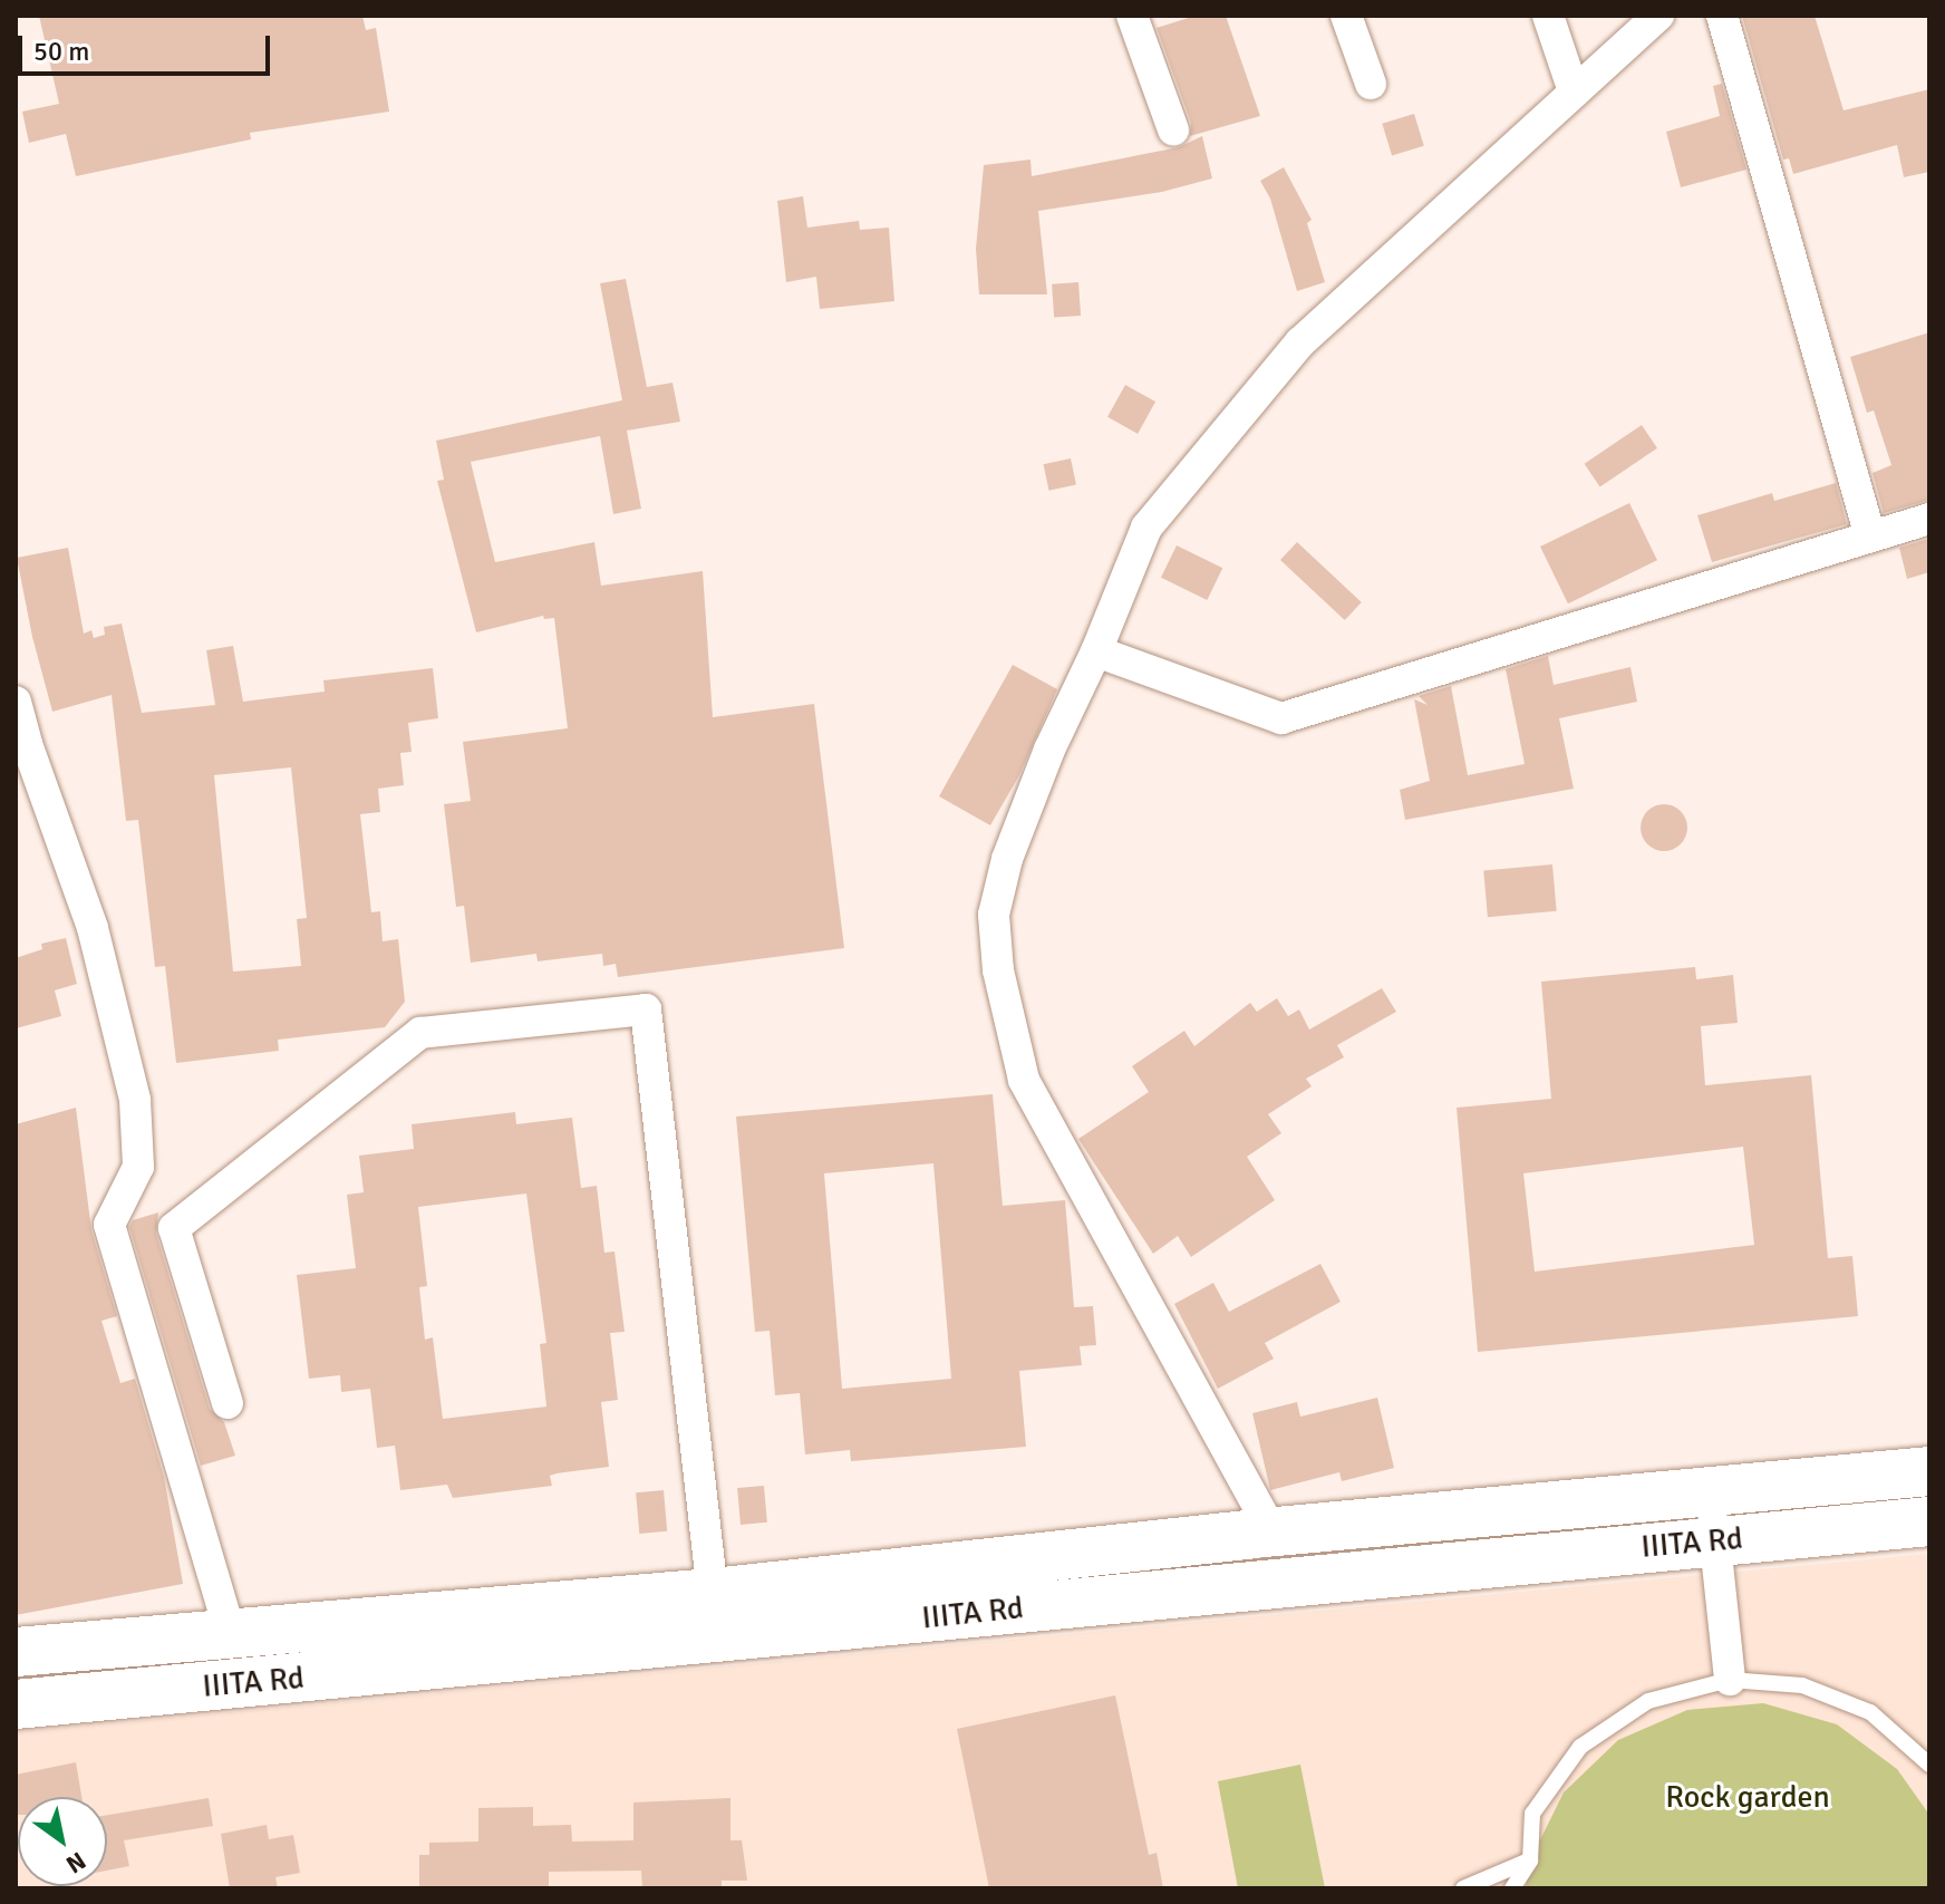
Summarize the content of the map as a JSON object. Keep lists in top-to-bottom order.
{
  "streets": {
    "main road": ["IIITA Rd"]
  },
  "parks": ["Rock garden"],
  "scale_bar": "50 m",
  "north": "bottom right"
}
